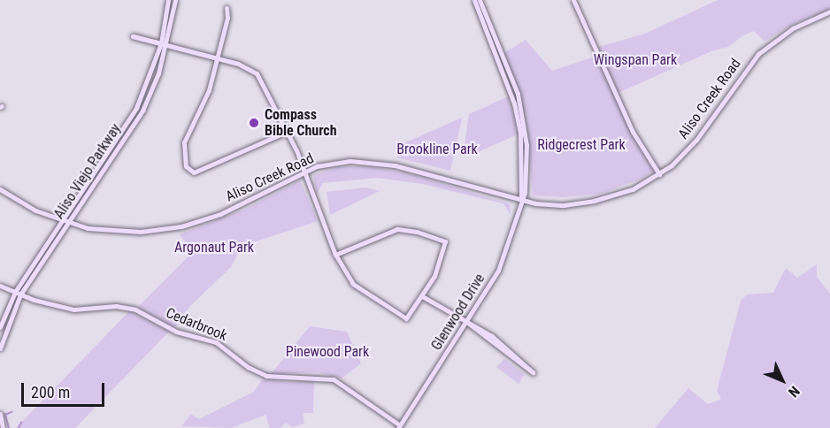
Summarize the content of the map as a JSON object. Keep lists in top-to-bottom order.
{
  "streets": {
    "main road": [
      "Aliso Creek Road",
      "Aliso Viejo Parkway",
      "Glenwood Drive",
      "Cedarbrook"
    ]
  },
  "crossings": [
    ["Aliso Creek Road", "Aliso Viejo Parkway"],
    ["Aliso Creek Road", "Glenwood Drive"],
    ["Aliso Viejo Parkway", "Cedarbrook"],
    ["Glenwood Drive", "Cedarbrook"]
  ],
  "parks": [
    "Wingspan Park",
    "Ridgecrest Park",
    "Brookline Park",
    "Argonaut Park",
    "Pinewood Park"
  ],
  "places": ["Compass Bible Church"],
  "scale_bar": "200 m",
  "north": "bottom right"
}
